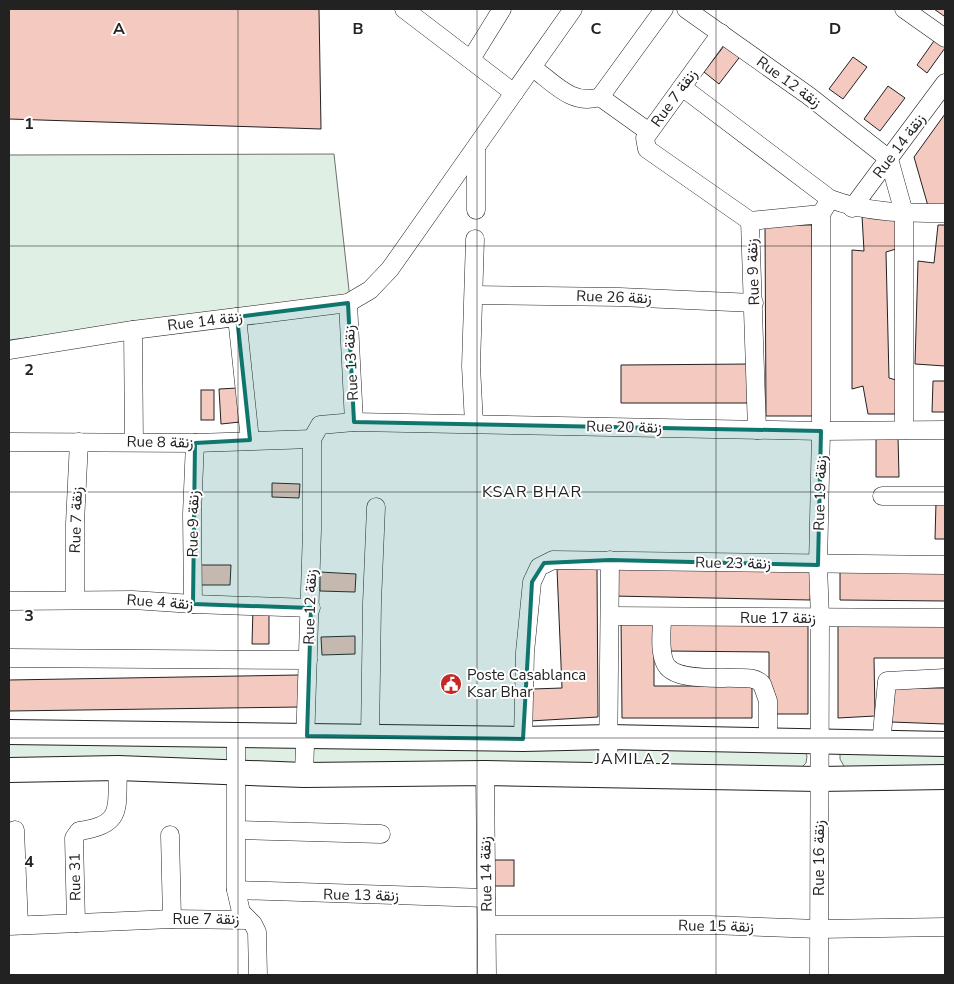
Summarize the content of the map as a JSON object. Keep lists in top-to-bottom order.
{
  "streets": {
    "street": [
      "Rue 12 زنقة",
      "Rue 7 زنقة",
      "Rue 14 زنقة",
      "Rue 9 زنقة",
      "Rue 26 زنقة",
      "Rue 13 زنقة",
      "Rue 20 زنقة",
      "Rue 8 زنقة",
      "Rue 19 زنقة",
      "Rue 23 زنقة",
      "Rue 4 زنقة",
      "Rue 17 زنقة",
      "Rue 16 زنقة",
      "Rue 31",
      "Rue 15 زنقة"
    ]
  },
  "crossings": [
    ["Rue 12 زنقة", "Rue 7 زنقة"],
    ["Rue 12 زنقة", "Rue 14 زنقة"],
    ["Rue 12 زنقة", "Rue 20 زنقة"],
    ["Rue 12 زنقة", "Rue 8 زنقة"],
    ["Rue 12 زنقة", "Rue 4 زنقة"],
    ["Rue 7 زنقة", "Rue 9 زنقة"],
    ["Rue 7 زنقة", "Rue 13 زنقة"],
    ["Rue 7 زنقة", "Rue 8 زنقة"],
    ["Rue 7 زنقة", "Rue 4 زنقة"],
    ["Rue 7 زنقة", "Rue 31"],
    ["Rue 14 زنقة", "Rue 13 زنقة"],
    ["Rue 14 زنقة", "Rue 15 زنقة"],
    ["Rue 9 زنقة", "Rue 26 زنقة"],
    ["Rue 9 زنقة", "Rue 20 زنقة"],
    ["Rue 9 زنقة", "Rue 8 زنقة"],
    ["Rue 9 زنقة", "Rue 4 زنقة"],
    ["Rue 13 زنقة", "Rue 20 زنقة"],
    ["Rue 20 زنقة", "Rue 8 زنقة"],
    ["Rue 20 زنقة", "Rue 19 زنقة"],
    ["Rue 19 زنقة", "Rue 23 زنقة"],
    ["Rue 19 زنقة", "Rue 17 زنقة"],
    ["Rue 19 زنقة", "Rue 16 زنقة"],
    ["Rue 16 زنقة", "Rue 15 زنقة"]
  ],
  "districts": ["KSAR BHAR", "JAMILA 2"],
  "places": {
    "public building": ["Poste Casablanca Ksar Bhar"]
  },
  "grid": {
    "columns": [
      "A",
      "B",
      "C",
      "D"
    ],
    "rows": [
      "1",
      "2",
      "3",
      "4"
    ]
  }
}
